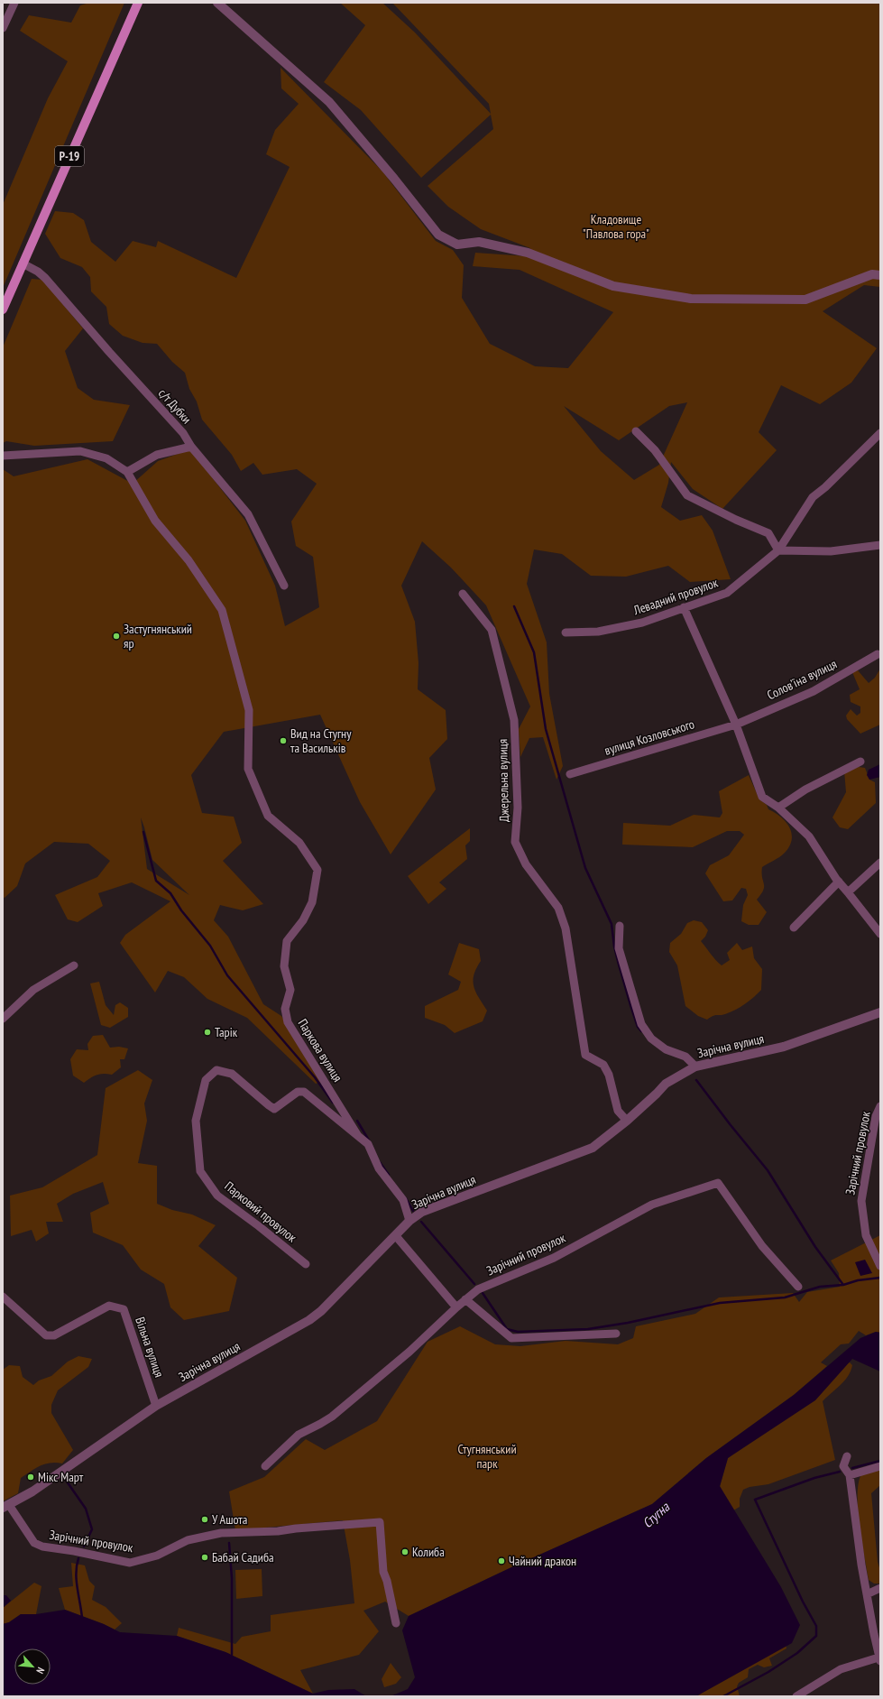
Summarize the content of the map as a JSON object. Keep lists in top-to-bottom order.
{
  "streets": {
    "main road": ["Р-19"],
    "street": [
      "с/т Дубки",
      "Левадний провулок",
      "Соловʼїна вулиця",
      "вулиця Козловського",
      "Джерельна вулиця",
      "Зарічна вулиця",
      "Паркова вулиця",
      "Зарічний провулок",
      "Парковий провулок",
      "Вільна вулиця"
    ]
  },
  "crossings": [
    ["Р-19", "с/т Дубки"],
    ["Соловʼїна вулиця", "вулиця Козловського"],
    ["Джерельна вулиця", "Зарічна вулиця"],
    ["Зарічна вулиця", "Зарічний провулок"],
    ["Зарічна вулиця", "Парковий провулок"],
    ["Зарічна вулиця", "Вільна вулиця"],
    ["Паркова вулиця", "Парковий провулок"]
  ],
  "water": ["Стугна"],
  "parks": ["Кладовище \"Павлова гора\"", "Стугнянський парк"],
  "places": [
    "Застугнянський яр",
    "Вид на Стугну та Васильків",
    "Тарік",
    "Мікс Март",
    "У Ашота",
    "Колиба",
    "Бабай Садиба",
    "Чайний дракон"
  ],
  "north": "bottom right"
}
